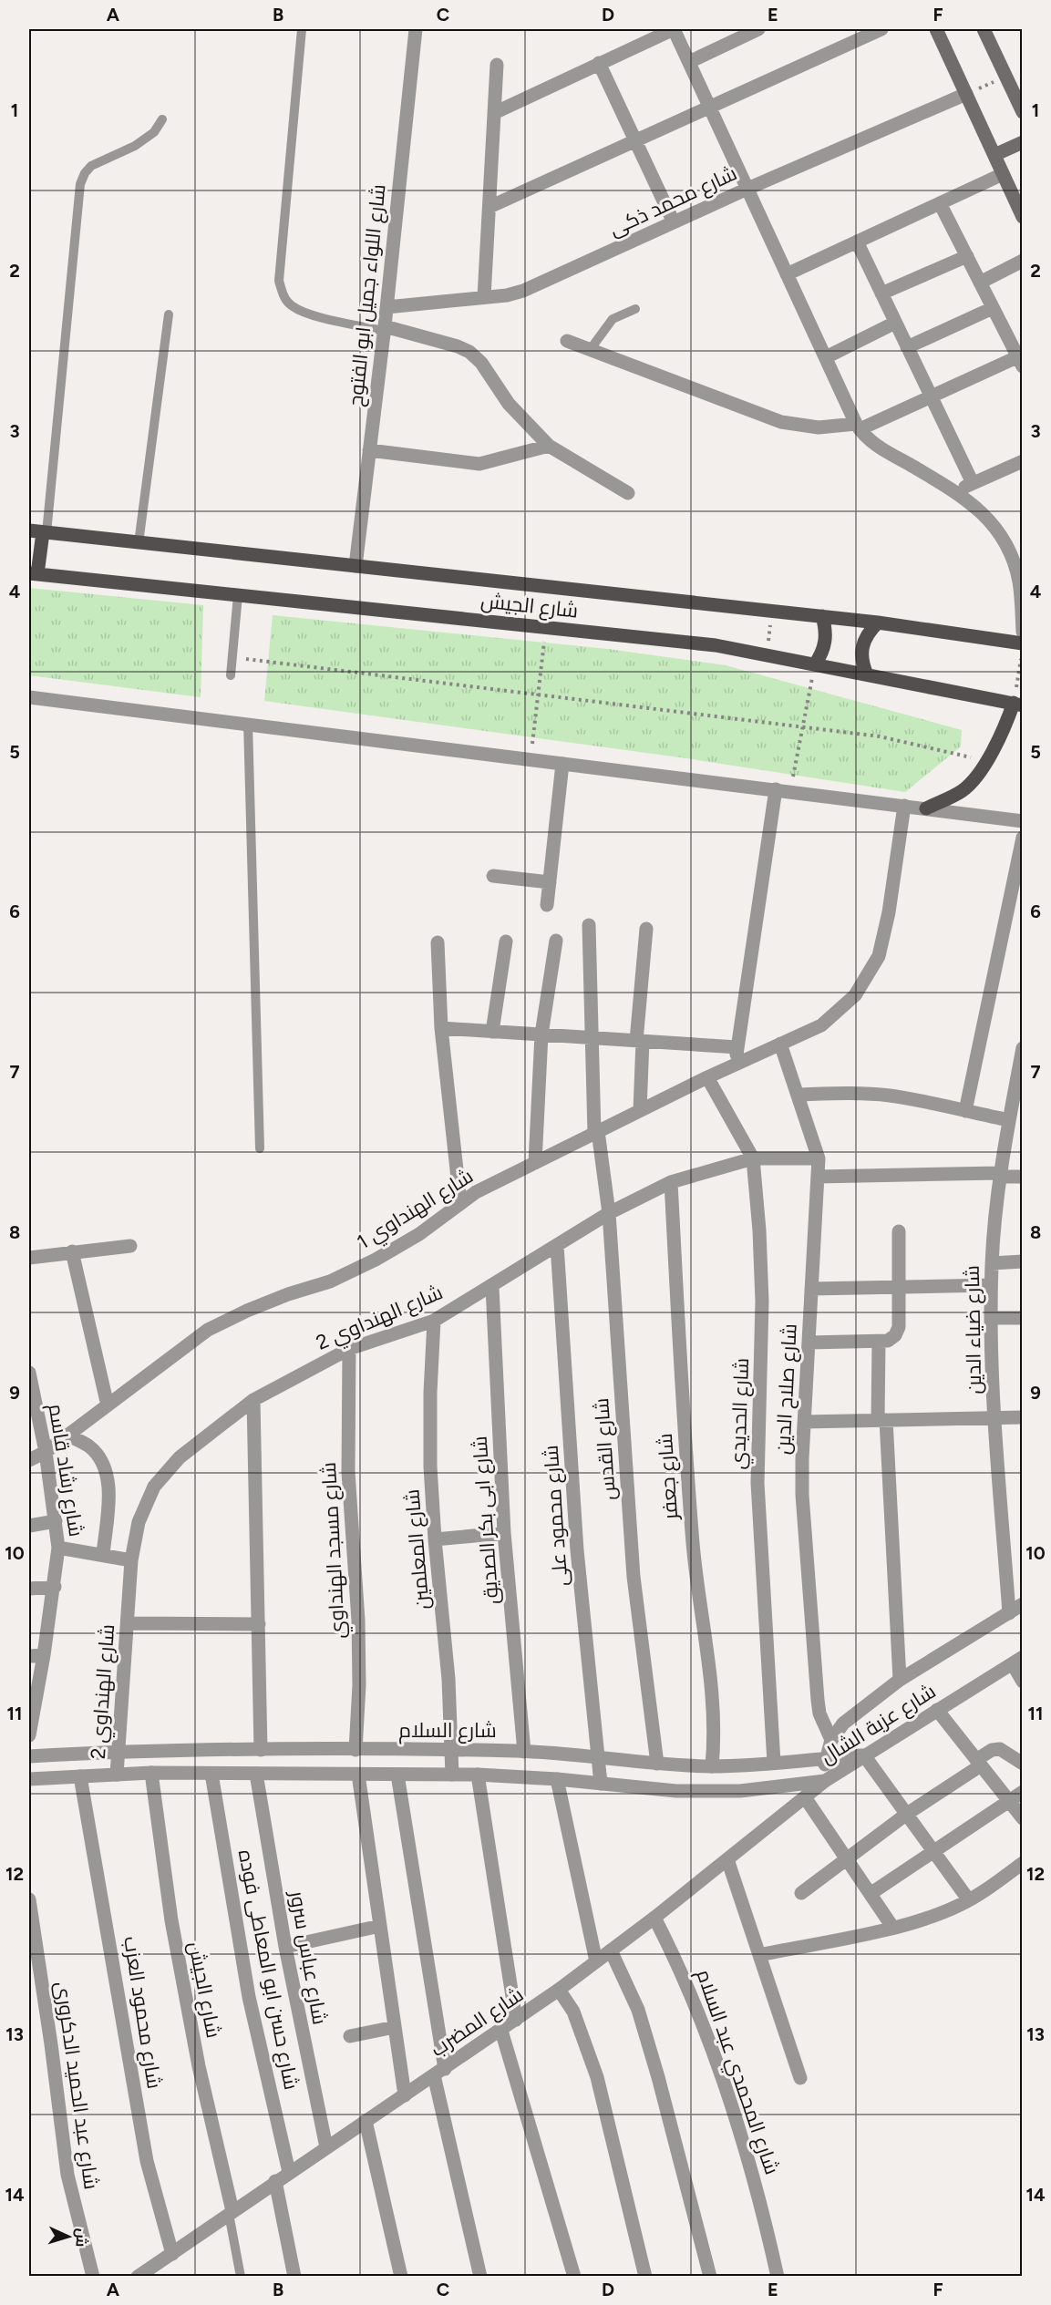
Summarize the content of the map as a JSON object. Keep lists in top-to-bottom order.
{
  "streets": {
    "main road": ["شارع الجيش"],
    "street": [
      "شارع محمد ذكى",
      "شارع اللواء جميل ابو الفتوح",
      "شارع الهنداوي 1",
      "شارع الهنداوي 2",
      "شارع ضياء الدين",
      "شارع صلاح الدين",
      "شارع الحديدي",
      "شارع القدس",
      "شارع رشاد قاسم",
      "شارع جعفر",
      "شارع محمود على",
      "شارع ابى بكر الصديق",
      "شارع المعلمين",
      "شارع مسجد الهنداوي",
      "شارع عزبة الشال",
      "شارع السلام",
      "شارع عباس سرور",
      "شارع حسن ابو المعاطى فوده",
      "شارع محمود العزب",
      "شارع المضرب",
      "شارع المحمدي عبد السلام",
      "شارع عبد الحميد الدكرورى"
    ]
  },
  "crossings": [
    ["شارع محمد ذكى", "شارع اللواء جميل ابو الفتوح"],
    ["شارع اللواء جميل ابو الفتوح", "شارع الجيش"],
    ["شارع الجيش", "شارع المضرب"],
    ["شارع الهنداوي 1", "شارع صلاح الدين"],
    ["شارع الهنداوي 1", "شارع الحديدي"],
    ["شارع الهنداوي 1", "شارع القدس"],
    ["شارع الهنداوي 1", "شارع رشاد قاسم"],
    ["شارع الهنداوي 2", "شارع صلاح الدين"],
    ["شارع الهنداوي 2", "شارع الحديدي"],
    ["شارع الهنداوي 2", "شارع القدس"],
    ["شارع الهنداوي 2", "شارع جعفر"],
    ["شارع الهنداوي 2", "شارع محمود على"],
    ["شارع الهنداوي 2", "شارع ابى بكر الصديق"],
    ["شارع الهنداوي 2", "شارع المعلمين"],
    ["شارع الهنداوي 2", "شارع مسجد الهنداوي"],
    ["شارع الهنداوي 2", "شارع السلام"],
    ["شارع ضياء الدين", "شارع عزبة الشال"],
    ["شارع صلاح الدين", "شارع عزبة الشال"],
    ["شارع الحديدي", "شارع السلام"],
    ["شارع القدس", "شارع السلام"],
    ["شارع جعفر", "شارع السلام"],
    ["شارع محمود على", "شارع السلام"],
    ["شارع ابى بكر الصديق", "شارع السلام"],
    ["شارع المعلمين", "شارع السلام"],
    ["شارع مسجد الهنداوي", "شارع السلام"],
    ["شارع عزبة الشال", "شارع السلام"],
    ["شارع عزبة الشال", "شارع المضرب"],
    ["شارع عباس سرور", "شارع المضرب"],
    ["شارع حسن ابو المعاطى فوده", "شارع المضرب"],
    ["شارع محمود العزب", "شارع المضرب"],
    ["شارع المضرب", "شارع المحمدي عبد السلام"]
  ],
  "north": "right",
  "grid": {
    "columns": [
      "A",
      "B",
      "C",
      "D",
      "E",
      "F"
    ],
    "rows": [
      "1",
      "2",
      "3",
      "4",
      "5",
      "6",
      "7",
      "8",
      "9",
      "10",
      "11",
      "12",
      "13",
      "14"
    ]
  }
}
